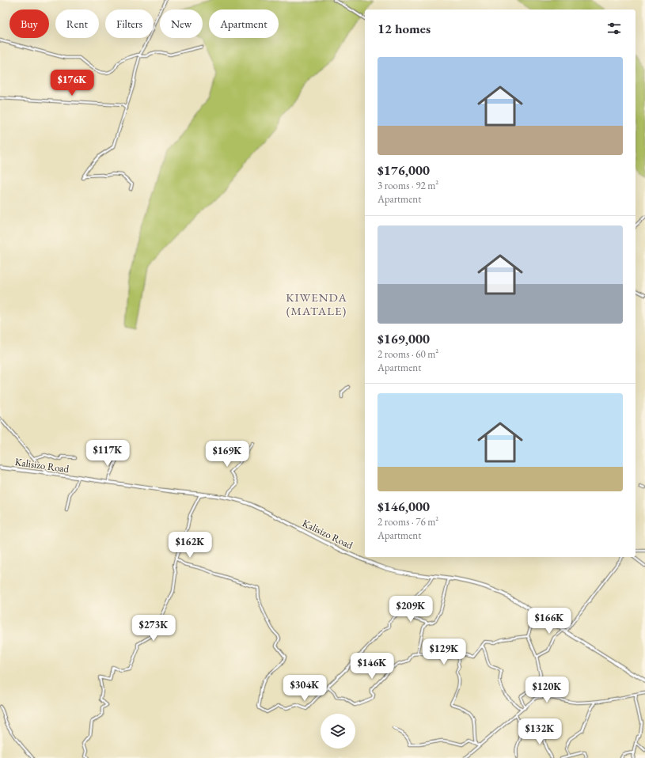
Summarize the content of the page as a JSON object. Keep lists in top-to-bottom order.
{
  "streets": {
    "street": ["Kalisizo Road"]
  },
  "districts": ["KIWENDA (MATALE)"],
  "page": {
    "chip": [
      "Buy",
      "Rent",
      "Filters",
      "New",
      "Apartment"
    ],
    "heading": "12 homes",
    "list": [
      {
        "name": "$176,000",
        "note": "3 rooms · 92 m² · Apartment"
      },
      {
        "name": "$169,000",
        "note": "2 rooms · 60 m² · Apartment"
      },
      {
        "name": "$146,000",
        "note": "2 rooms · 76 m² · Apartment"
      }
    ],
    "price": [
      "$176K",
      "$117K",
      "$169K",
      "$162K",
      "$209K",
      "$166K",
      "$273K",
      "$129K",
      "$146K",
      "$304K",
      "$120K",
      "$132K"
    ]
  }
}
